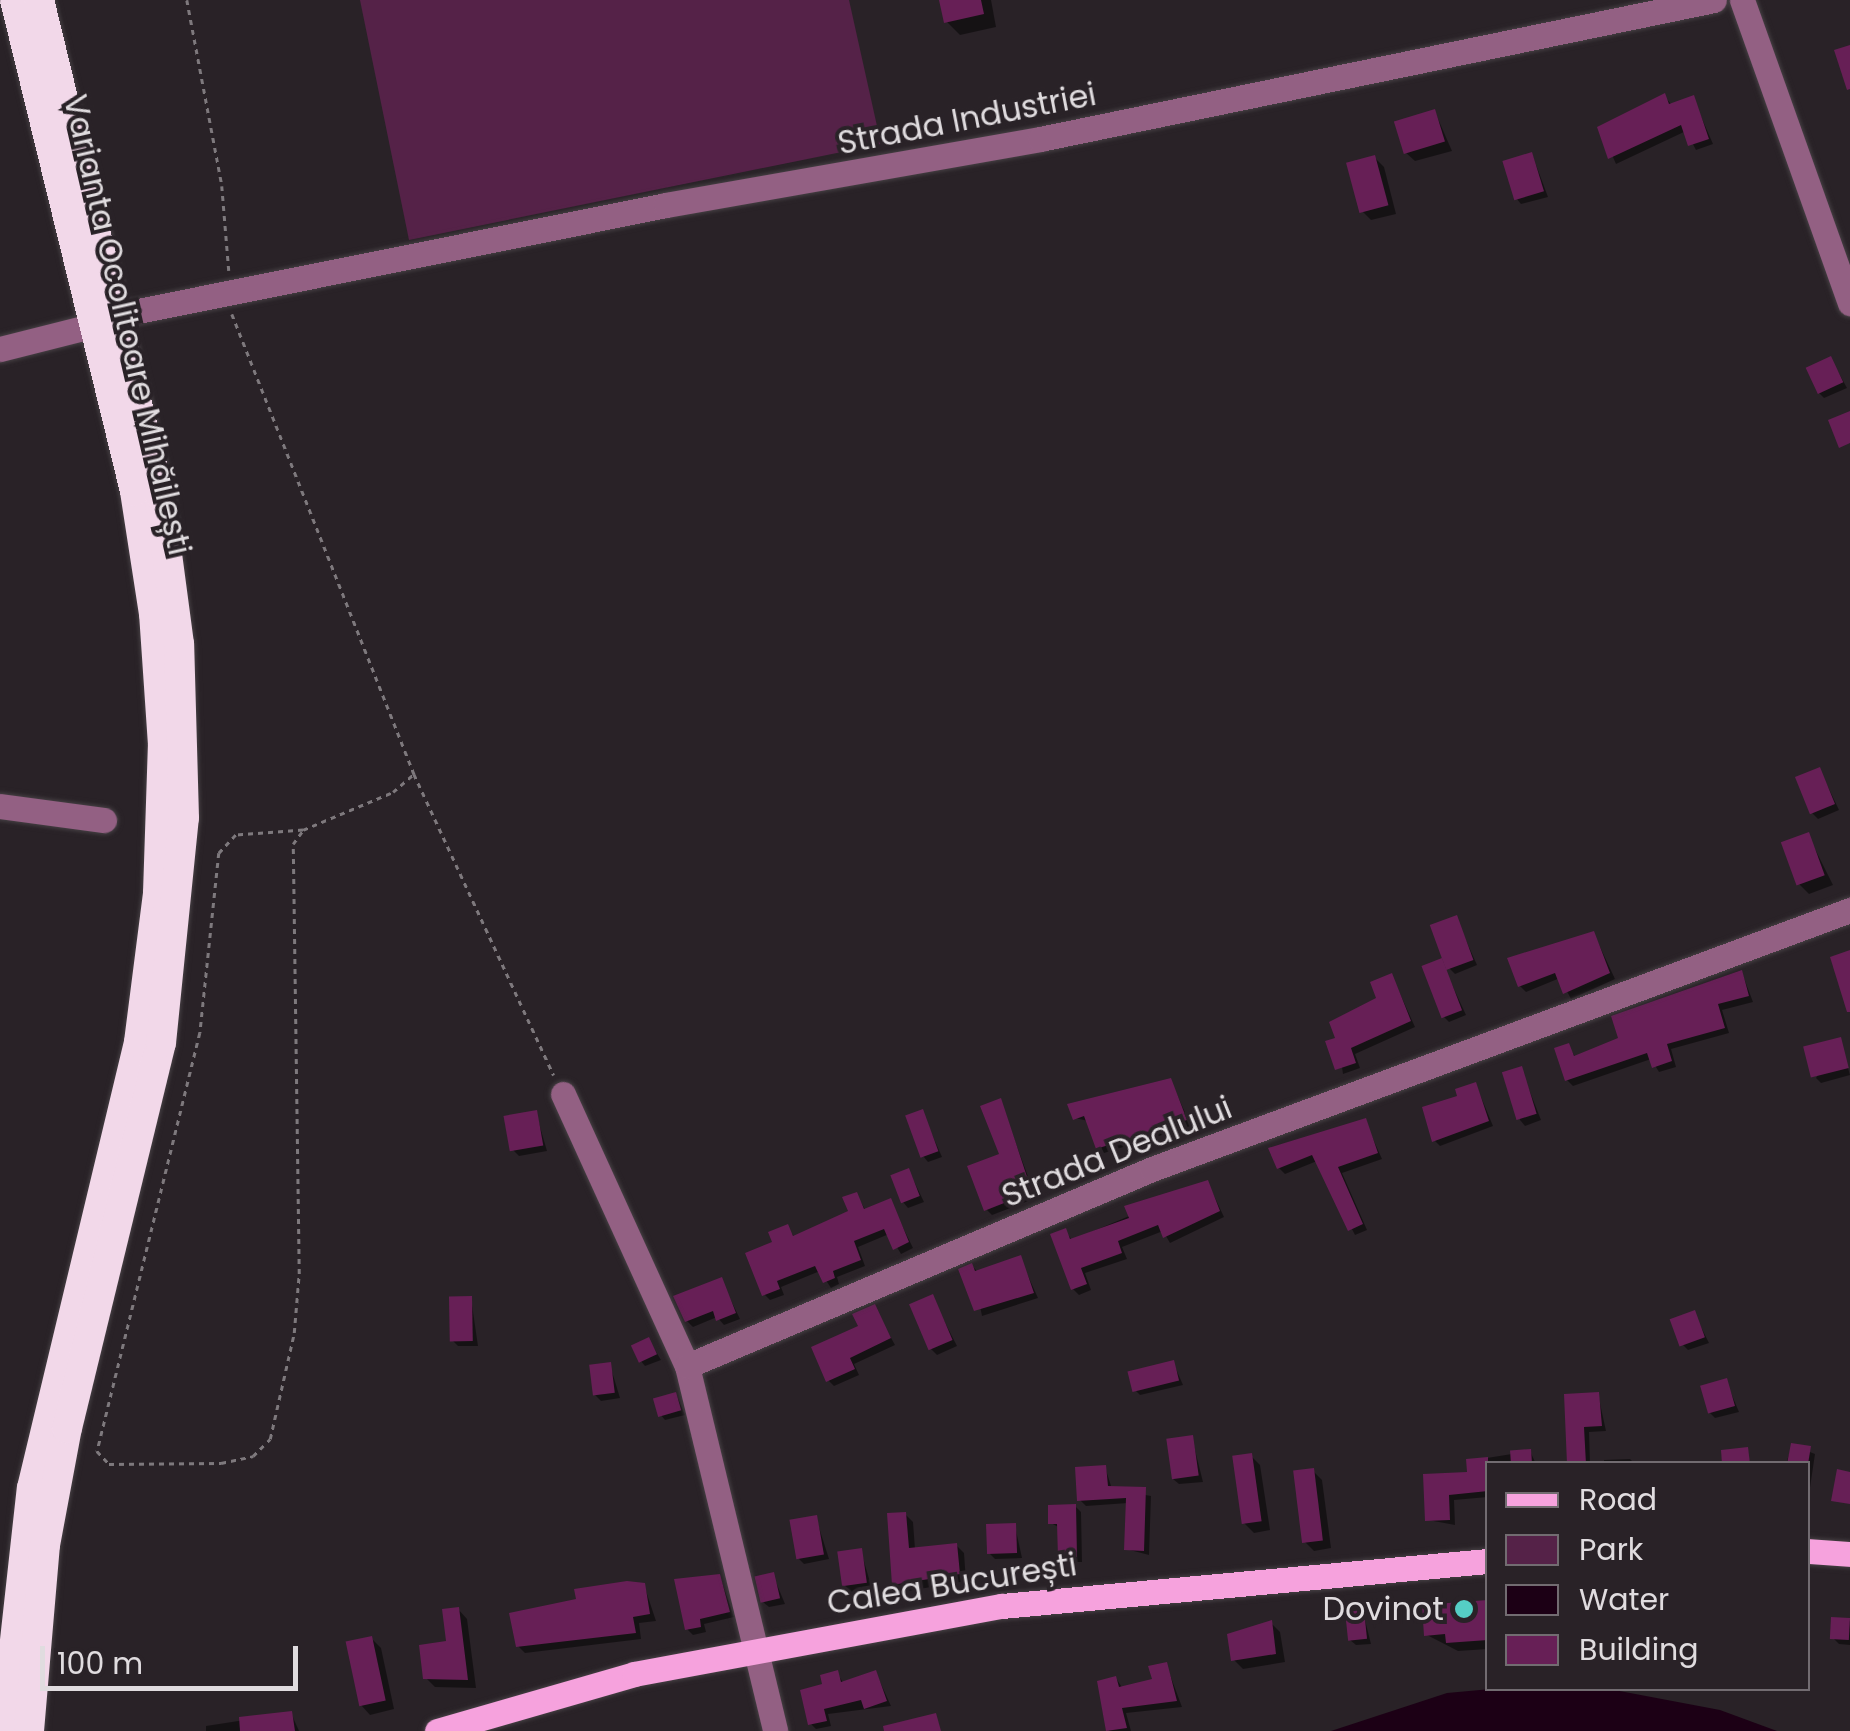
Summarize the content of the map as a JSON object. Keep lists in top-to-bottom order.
{
  "streets": {
    "highway": ["Varianta Ocolitoare Mihăilești"],
    "main road": ["Calea București"],
    "street": ["Strada Industriei", "Strada Dealului"]
  },
  "places": ["Dovinot"],
  "legend": [
    "Road",
    "Park",
    "Water",
    "Building"
  ],
  "scale_bar": "100 m"
}
